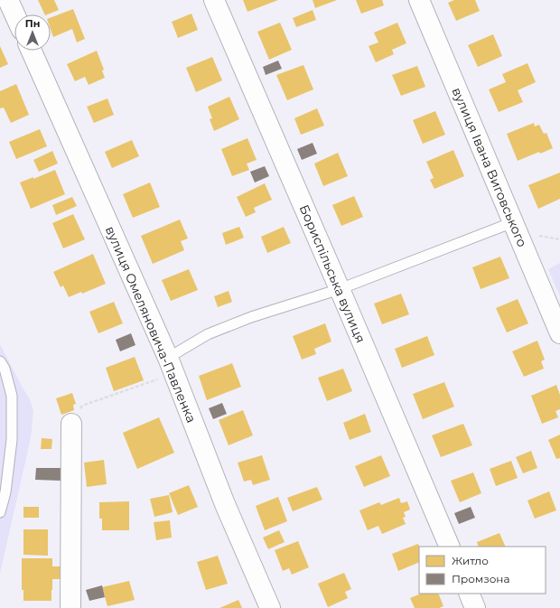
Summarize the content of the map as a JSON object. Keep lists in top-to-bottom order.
{
  "streets": {
    "street": ["вулиця Івана Виговського", "Бориспільська вулиця", "вулиця Омеляновича-Павленка"]
  },
  "legend": ["Житло", "Промзона"],
  "north": "top"
}
